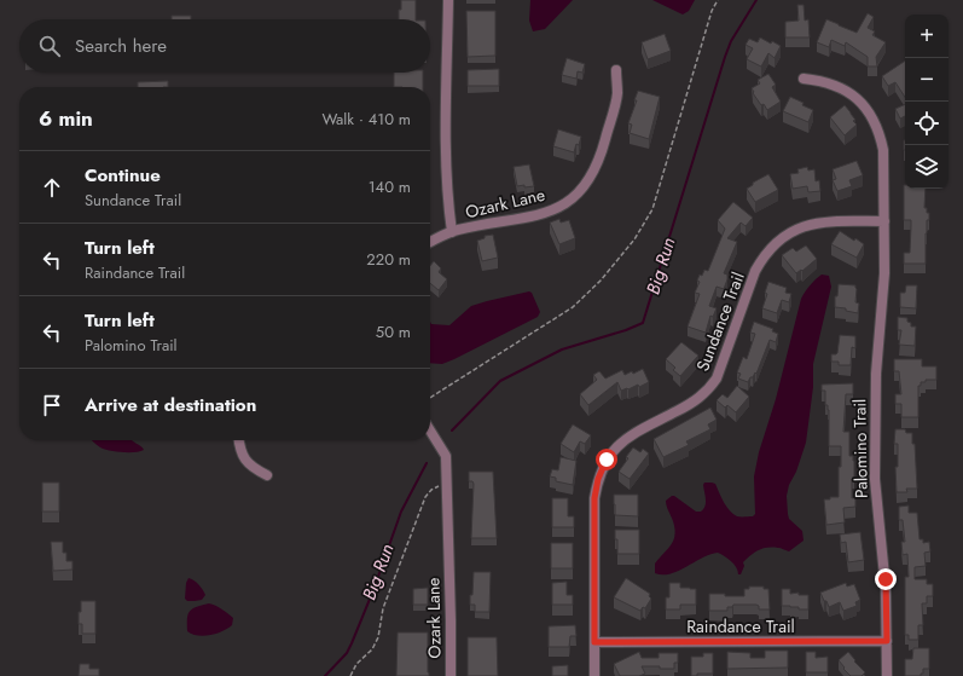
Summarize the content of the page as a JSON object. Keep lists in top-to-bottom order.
{
  "streets": {
    "street": [
      "Ozark Lane",
      "Sundance Trail",
      "Palomino Trail",
      "Raindance Trail"
    ]
  },
  "crossings": [
    ["Sundance Trail", "Palomino Trail"],
    ["Sundance Trail", "Raindance Trail"],
    ["Palomino Trail", "Raindance Trail"]
  ],
  "water": ["Big Run"],
  "page": {
    "map_buttons": ["+", "−"],
    "search": "Search here",
    "heading": ["6 min", "Walk · 410 m"],
    "list": [
      ["Continue", "Sundance Trail", "140 m"],
      ["Turn left", "Raindance Trail", "220 m"],
      ["Turn left", "Palomino Trail", "50 m"],
      "Arrive at destination"
    ]
  }
}
